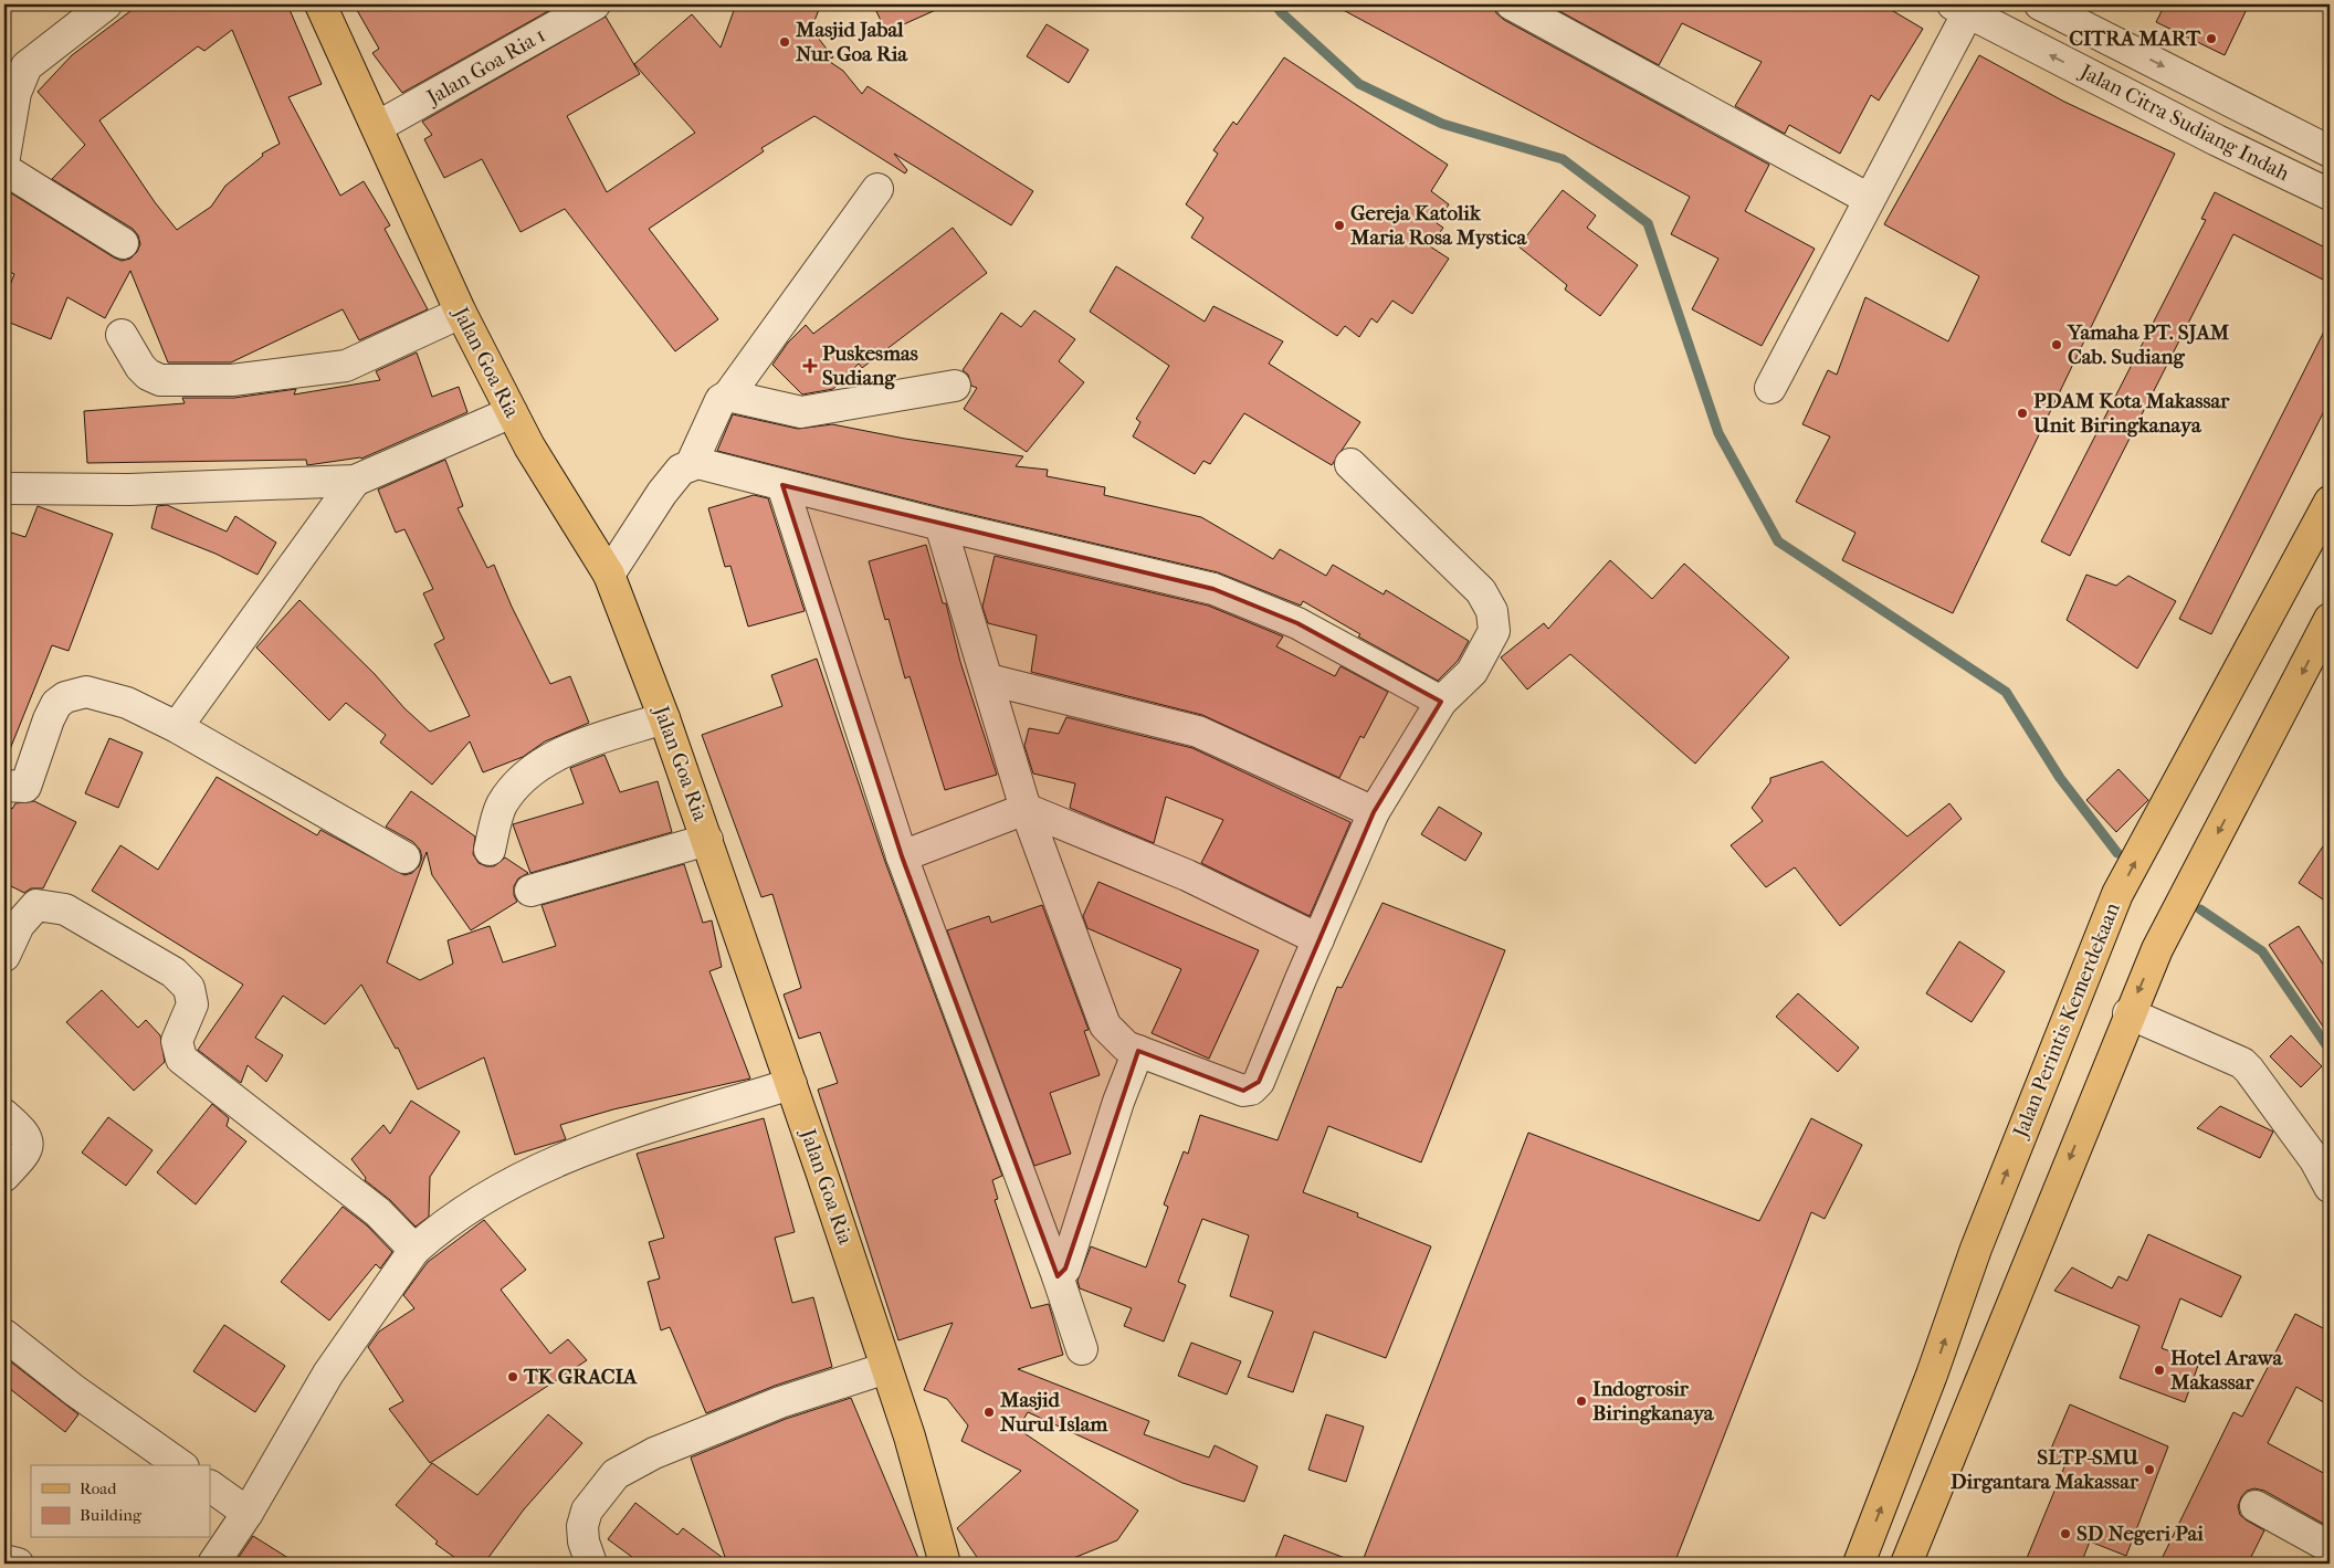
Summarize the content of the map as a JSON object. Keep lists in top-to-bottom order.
{
  "streets": {
    "main road": ["Jalan Goa Ria", "Jalan Perintis Kemerdekaan"],
    "street": ["Jalan Goa Ria 1", "Jalan Citra Sudiang Indah"]
  },
  "crossings": [
    ["Jalan Goa Ria 1", "Jalan Goa Ria"]
  ],
  "places": {
    "other": [
      "CITRA MART",
      "Masjid Jabal Nur Goa Ria",
      "Gereja Katolik Maria Rosa Mystica",
      "Yamaha PT. SJAM Cab. Sudiang",
      "PDAM Kota Makassar Unit Biringkanaya",
      "Hotel Arawa Makassar",
      "TK GRACIA",
      "Indogrosir Biringkanaya",
      "Masjid Nurul Islam",
      "SLTP-SMU Dirgantara Makassar",
      "SD Negeri Pai"
    ],
    "health": ["Puskesmas Sudiang"]
  },
  "legend": ["Road", "Building"]
}
